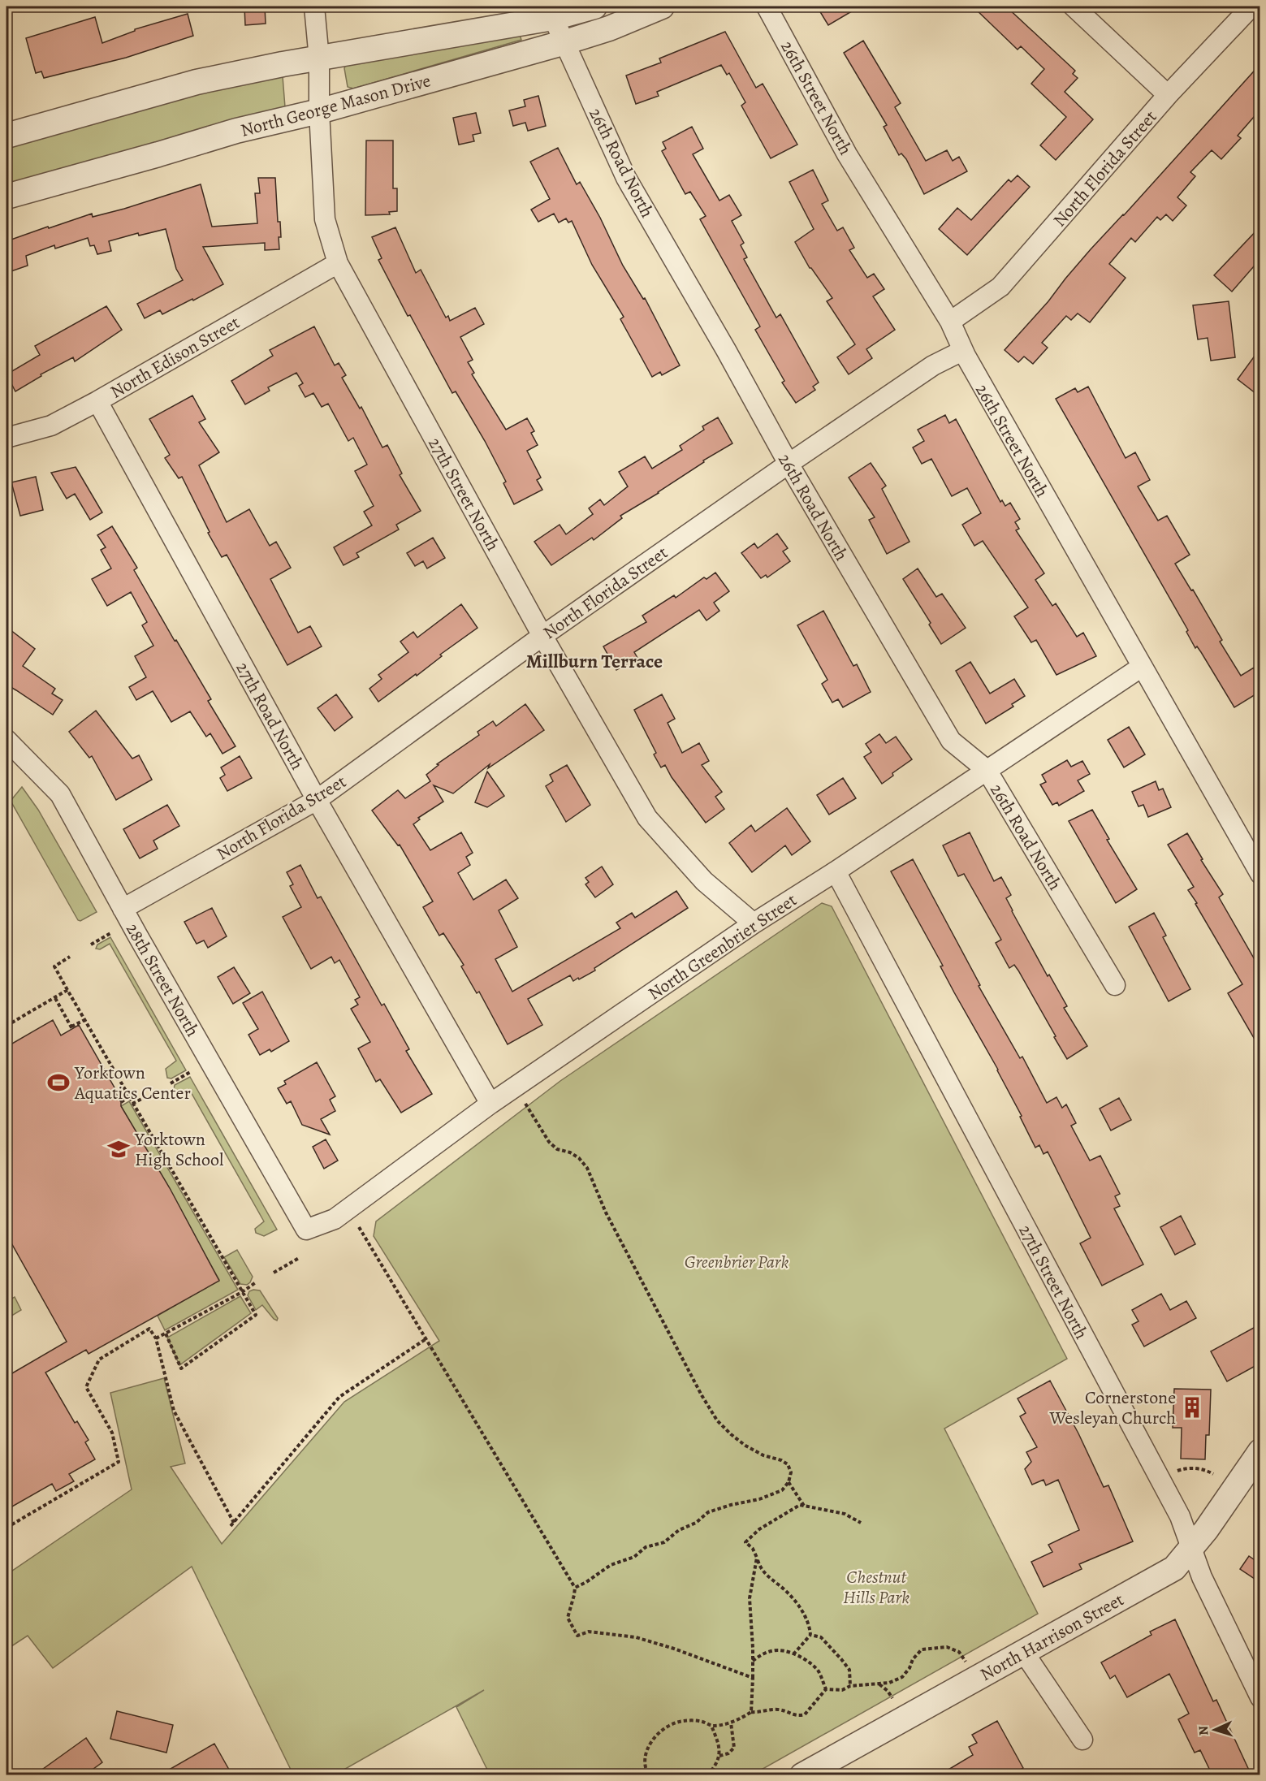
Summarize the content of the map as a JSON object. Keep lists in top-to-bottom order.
{
  "streets": {
    "street": [
      "26th Street North",
      "North George Mason Drive",
      "26th Road North",
      "North Florida Street",
      "North Edison Street",
      "27th Street North",
      "27th Road North",
      "North Greenbrier Street",
      "28th Street North",
      "North Harrison Street"
    ]
  },
  "crossings": [
    ["26th Street North", "North Florida Street"],
    ["26th Street North", "North Greenbrier Street"],
    ["North George Mason Drive", "26th Road North"],
    ["North George Mason Drive", "27th Street North"],
    ["26th Road North", "North Florida Street"],
    ["26th Road North", "North Greenbrier Street"],
    ["North Florida Street", "27th Street North"],
    ["North Florida Street", "27th Road North"],
    ["North Florida Street", "28th Street North"],
    ["North Edison Street", "27th Street North"],
    ["North Edison Street", "27th Road North"],
    ["27th Street North", "North Greenbrier Street"],
    ["27th Street North", "North Harrison Street"],
    ["27th Road North", "North Greenbrier Street"],
    ["North Greenbrier Street", "28th Street North"]
  ],
  "districts": ["Millburn Terrace"],
  "parks": ["Greenbrier Park", "Chestnut Hills Park"],
  "places": {
    "sports": ["Yorktown Aquatics Center"],
    "school or university": ["Yorktown High School"],
    "building": ["Cornerstone Wesleyan Church"]
  },
  "north": "left"
}
